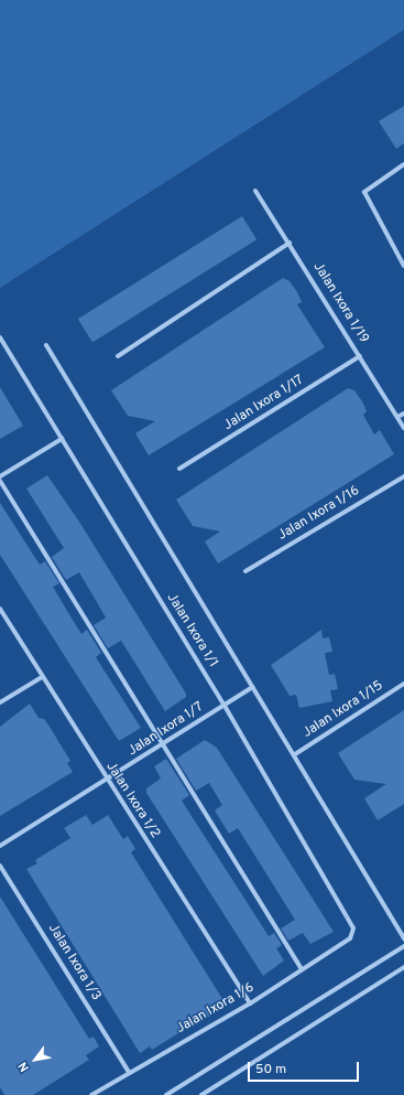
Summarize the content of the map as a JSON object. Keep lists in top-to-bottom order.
{
  "streets": {
    "street": [
      "Jalan Ixora 1/19",
      "Jalan Ixora 1/17",
      "Jalan Ixora 1/16",
      "Jalan Ixora 1/1",
      "Jalan Ixora 1/15",
      "Jalan Ixora 1/7",
      "Jalan Ixora 1/2",
      "Jalan Ixora 1/3",
      "Jalan Ixora 1/6"
    ]
  },
  "crossings": [
    ["Jalan Ixora 1/19", "Jalan Ixora 1/17"],
    ["Jalan Ixora 1/1", "Jalan Ixora 1/7"],
    ["Jalan Ixora 1/1", "Jalan Ixora 1/6"],
    ["Jalan Ixora 1/7", "Jalan Ixora 1/2"],
    ["Jalan Ixora 1/2", "Jalan Ixora 1/6"],
    ["Jalan Ixora 1/3", "Jalan Ixora 1/6"]
  ],
  "scale_bar": "50 m",
  "north": "bottom left"
}
